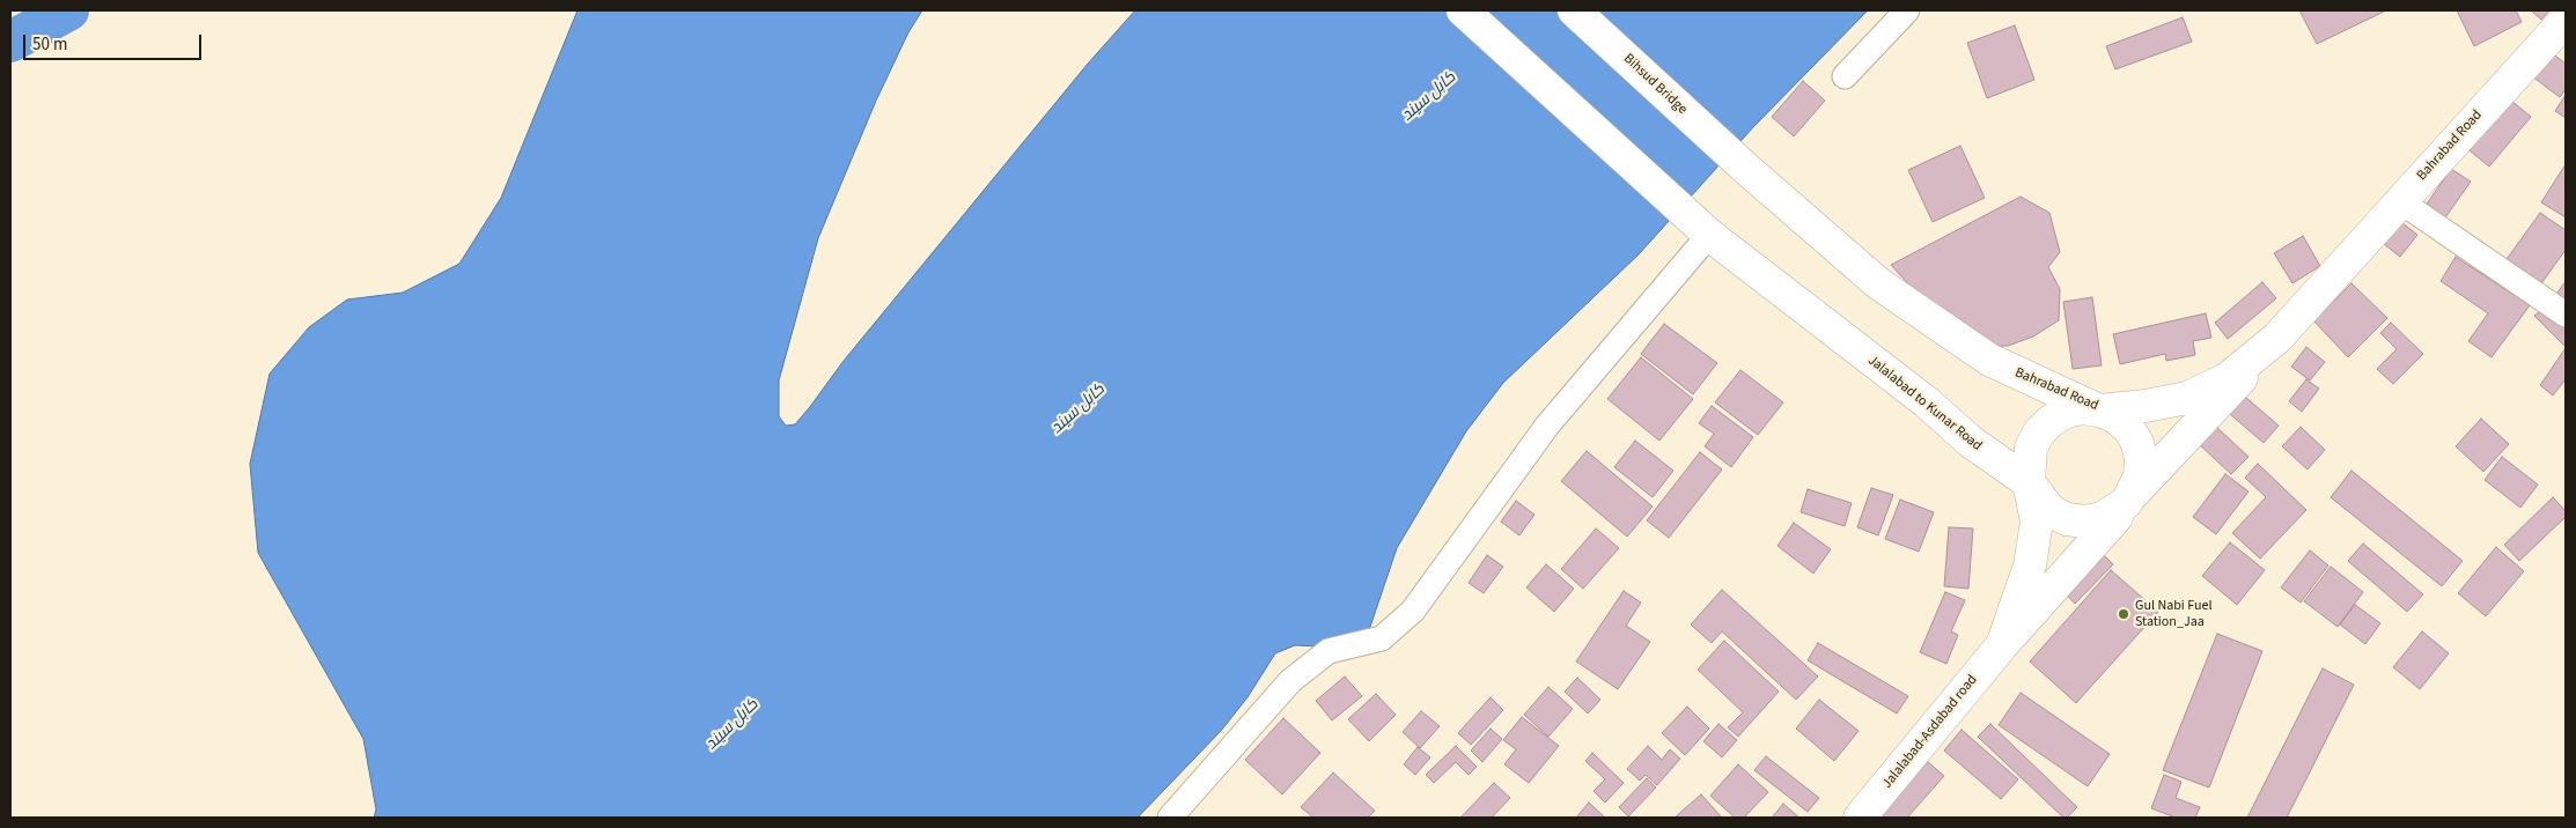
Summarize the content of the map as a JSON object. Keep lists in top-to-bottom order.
{
  "streets": {
    "main road": [
      "Bihsud Bridge",
      "Bahrabad Road",
      "Jalalabad to Kunar Road",
      "Jalalabad-Asdabad road"
    ]
  },
  "crossings": [
    ["Bihsud Bridge", "Bahrabad Road"],
    ["Bahrabad Road", "Jalalabad to Kunar Road"],
    ["Bahrabad Road", "Jalalabad-Asdabad road"],
    ["Jalalabad to Kunar Road", "Jalalabad-Asdabad road"]
  ],
  "water": ["کابل سيند"],
  "places": ["Gul Nabi Fuel Station_Jaa"],
  "scale_bar": "50 m"
}
